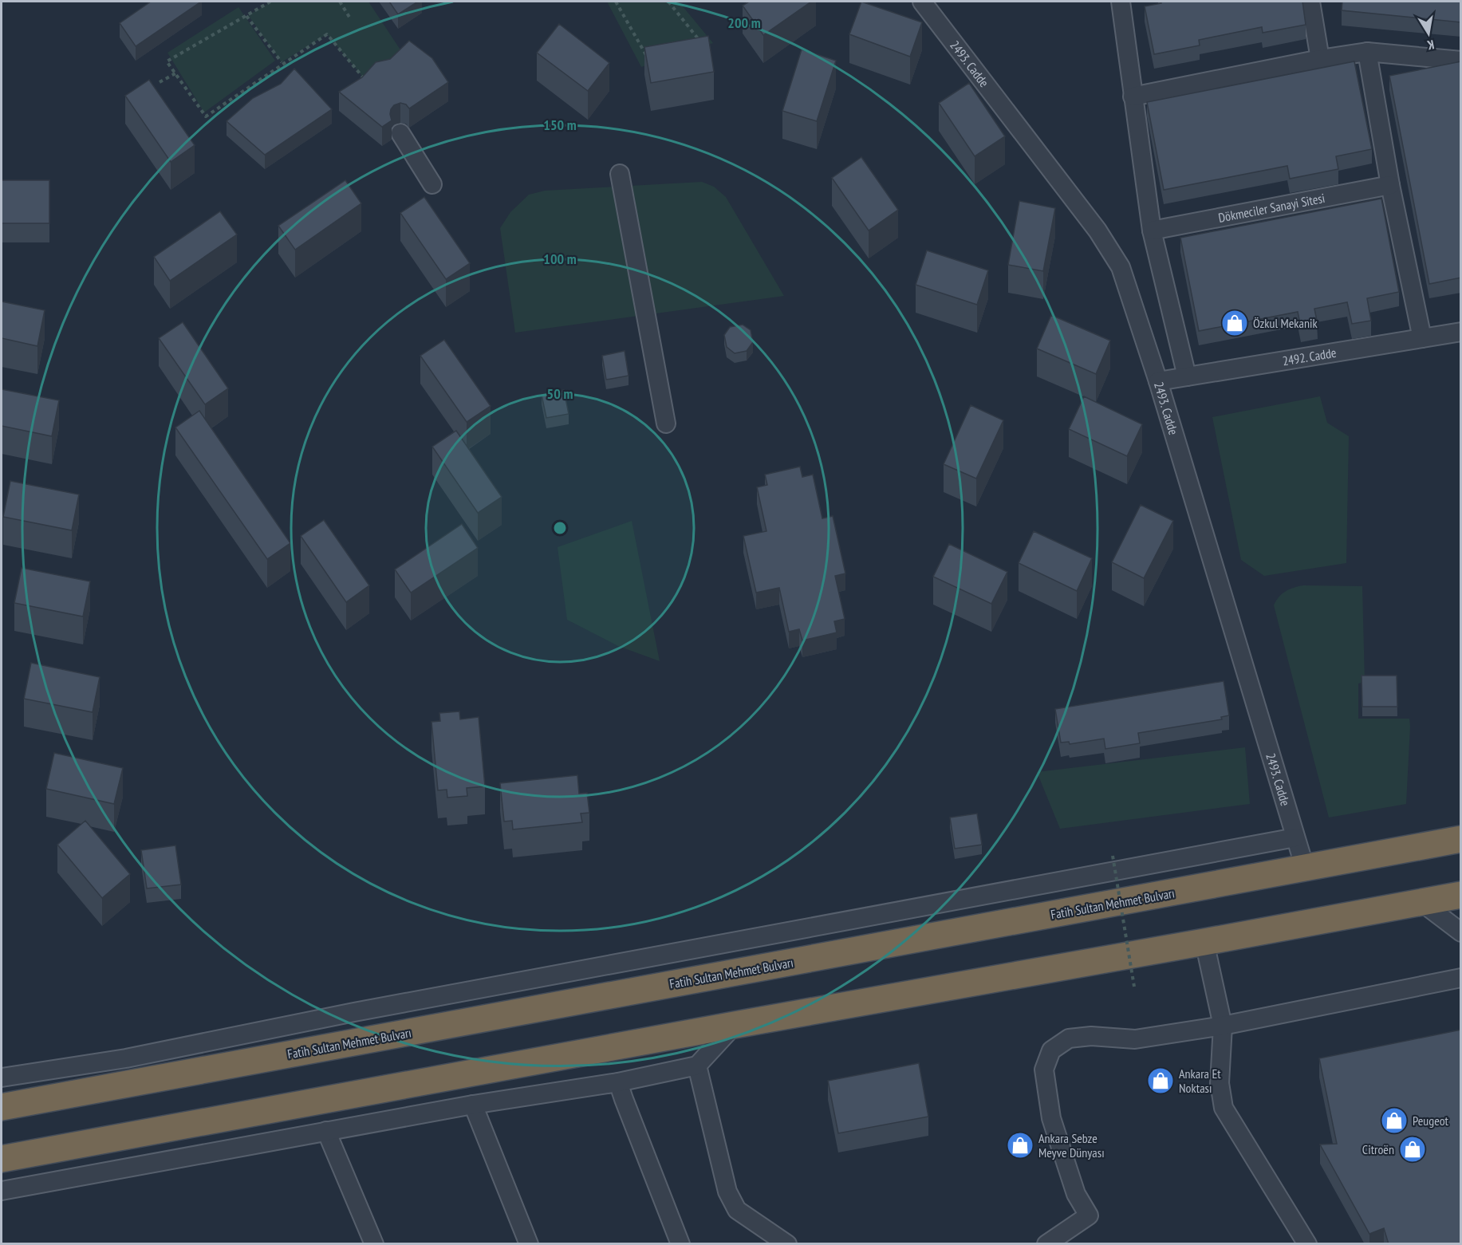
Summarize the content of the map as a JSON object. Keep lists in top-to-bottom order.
{
  "streets": {
    "highway": ["Fatih Sultan Mehmet Bulvarı"],
    "street": ["2493. Cadde", "Dökmeciler Sanayi Sitesi", "2492. Cadde"]
  },
  "crossings": [
    ["2493. Cadde", "2492. Cadde"],
    ["2493. Cadde", "Fatih Sultan Mehmet Bulvarı"]
  ],
  "places": {
    "shop": [
      "Özkul Mekanik",
      "Ankara Et Noktası",
      "Peugeot",
      "Ankara Sebze Meyve Dünyası",
      "Citroën"
    ]
  },
  "north": "bottom",
  "rings": [
    "200 m",
    "150 m",
    "100 m",
    "50 m"
  ]
}
